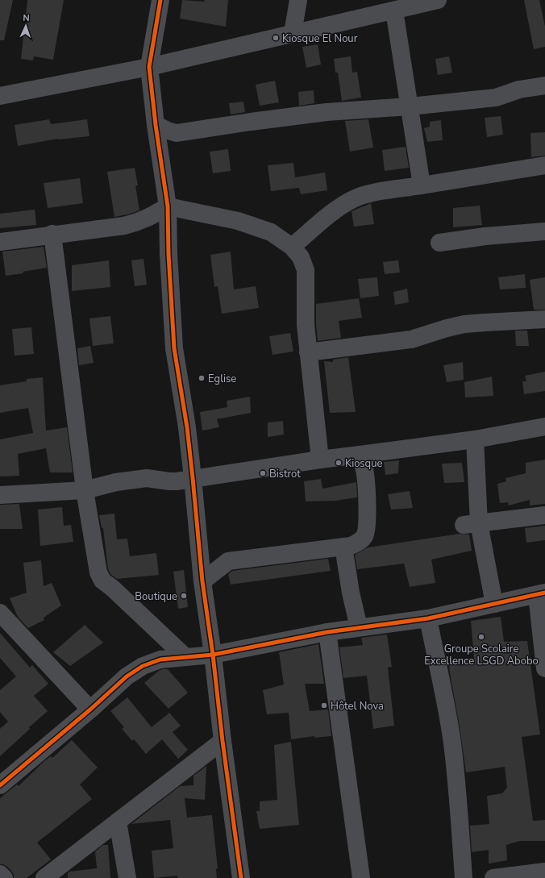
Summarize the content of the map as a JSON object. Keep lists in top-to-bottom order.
{
  "places": [
    "Kiosque El Nour",
    "Eglise",
    "Kiosque",
    "Bistrot",
    "Boutique",
    "Groupe Scolaire Excellence LSGD Abobo",
    "Hôtel Nova"
  ],
  "north": "top"
}
